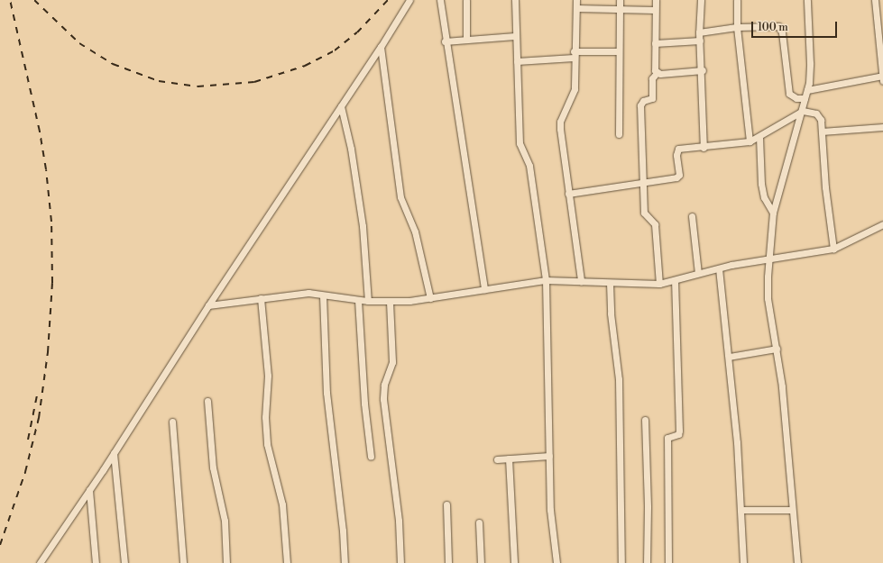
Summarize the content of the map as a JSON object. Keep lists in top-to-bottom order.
{
  "scale_bar": "100 m"
}
